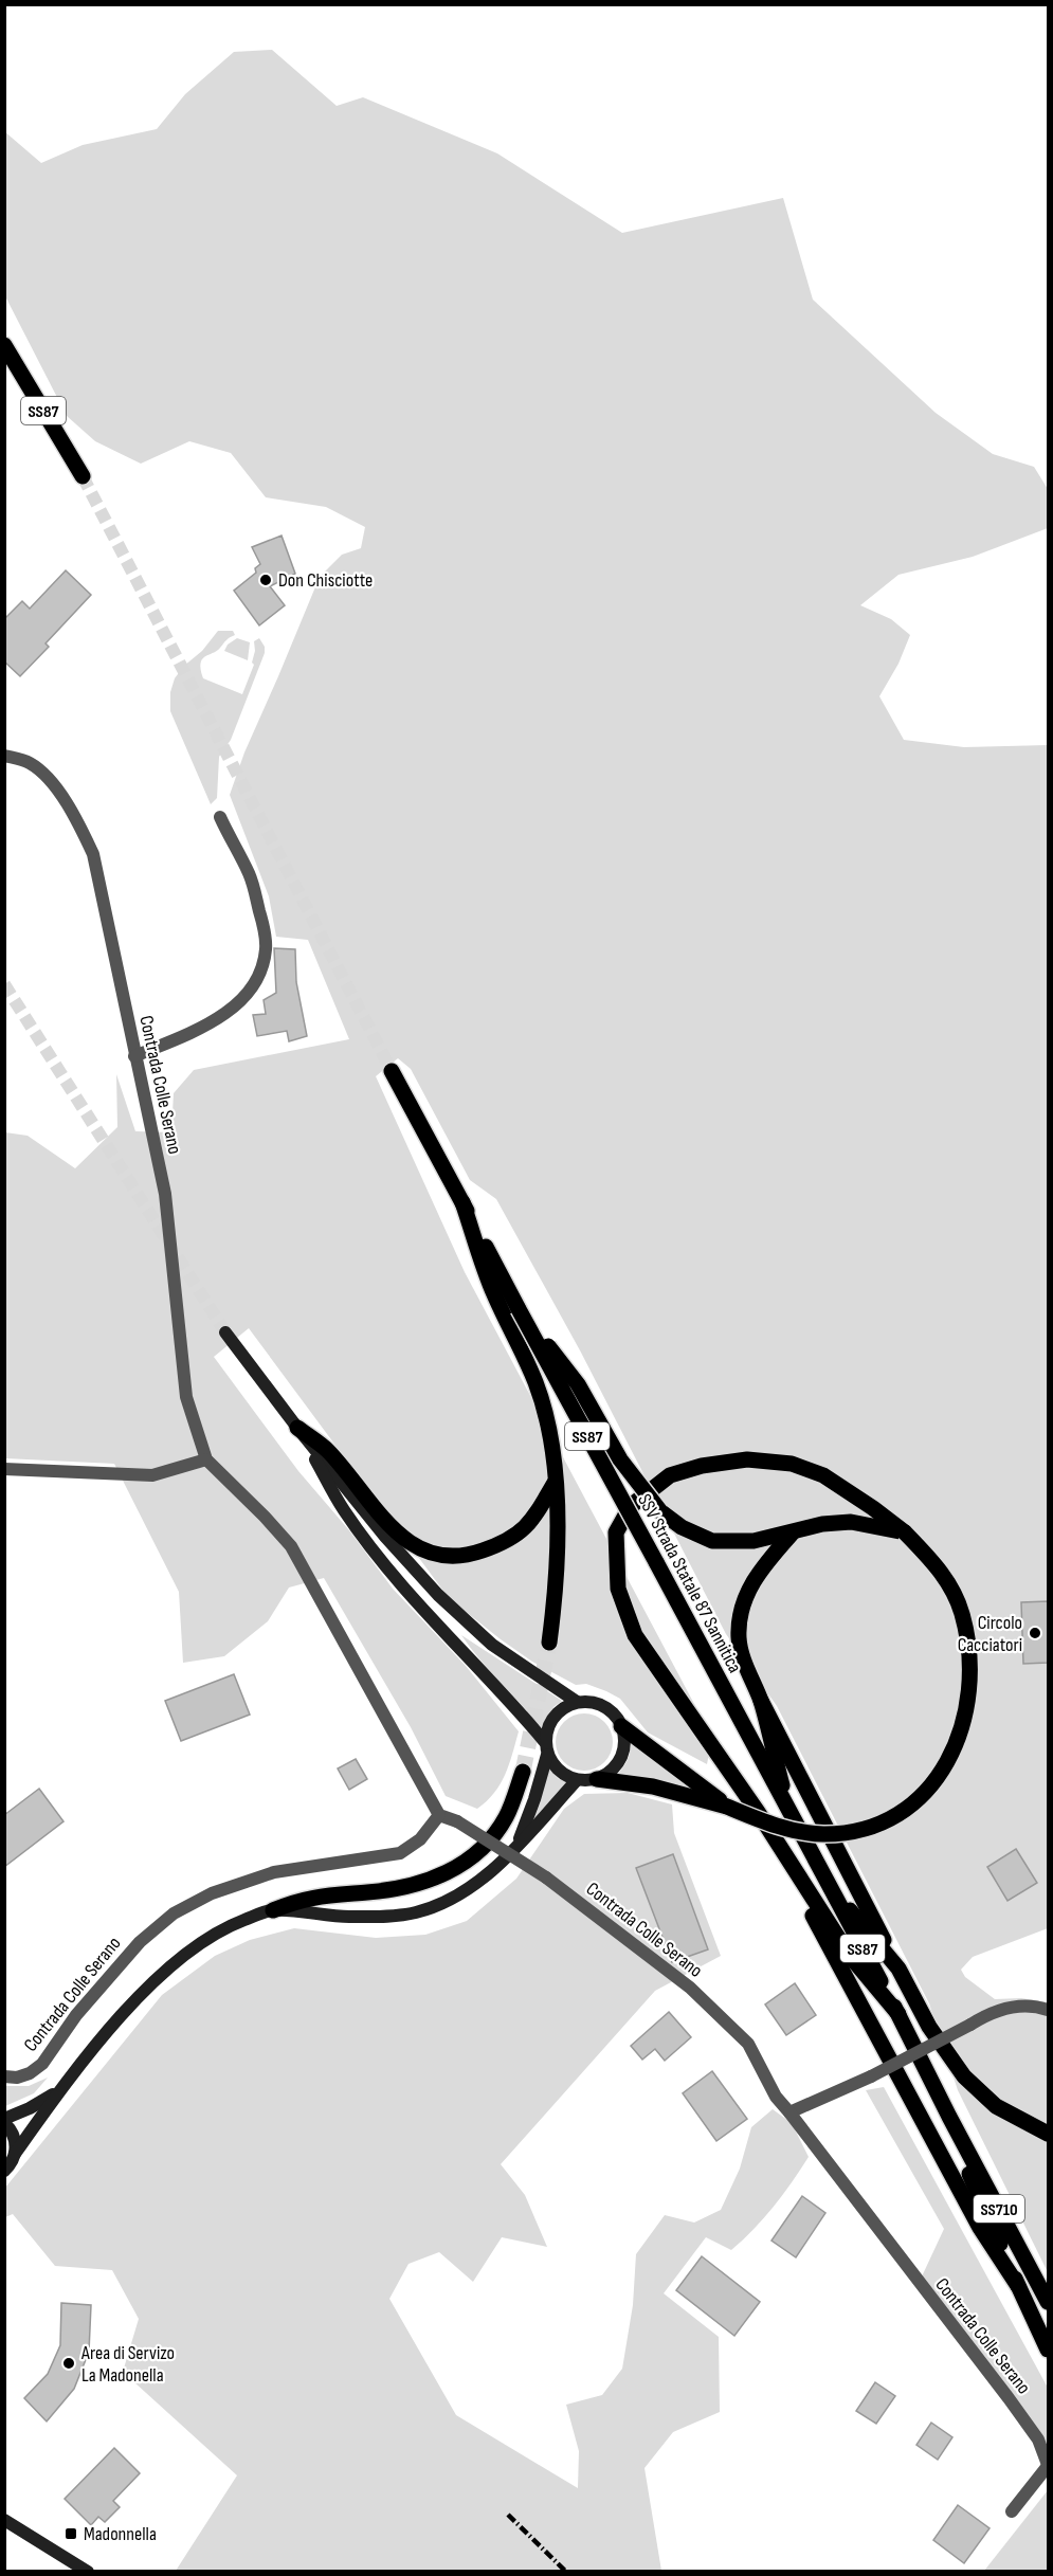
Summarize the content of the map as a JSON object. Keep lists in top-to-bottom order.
{
  "streets": {
    "main road": ["SS87", "SSV Strada Statale 87 Sannitica", "SS710"],
    "street": ["Contrada Colle Serano"]
  },
  "crossings": [
    ["SSV Strada Statale 87 Sannitica", "SS710"]
  ],
  "places": {
    "other": ["Don Chisciotte", "Circolo Cacciatori", "Area di Servizo La Madonella"],
    "transit": ["Madonnella"]
  }
}
